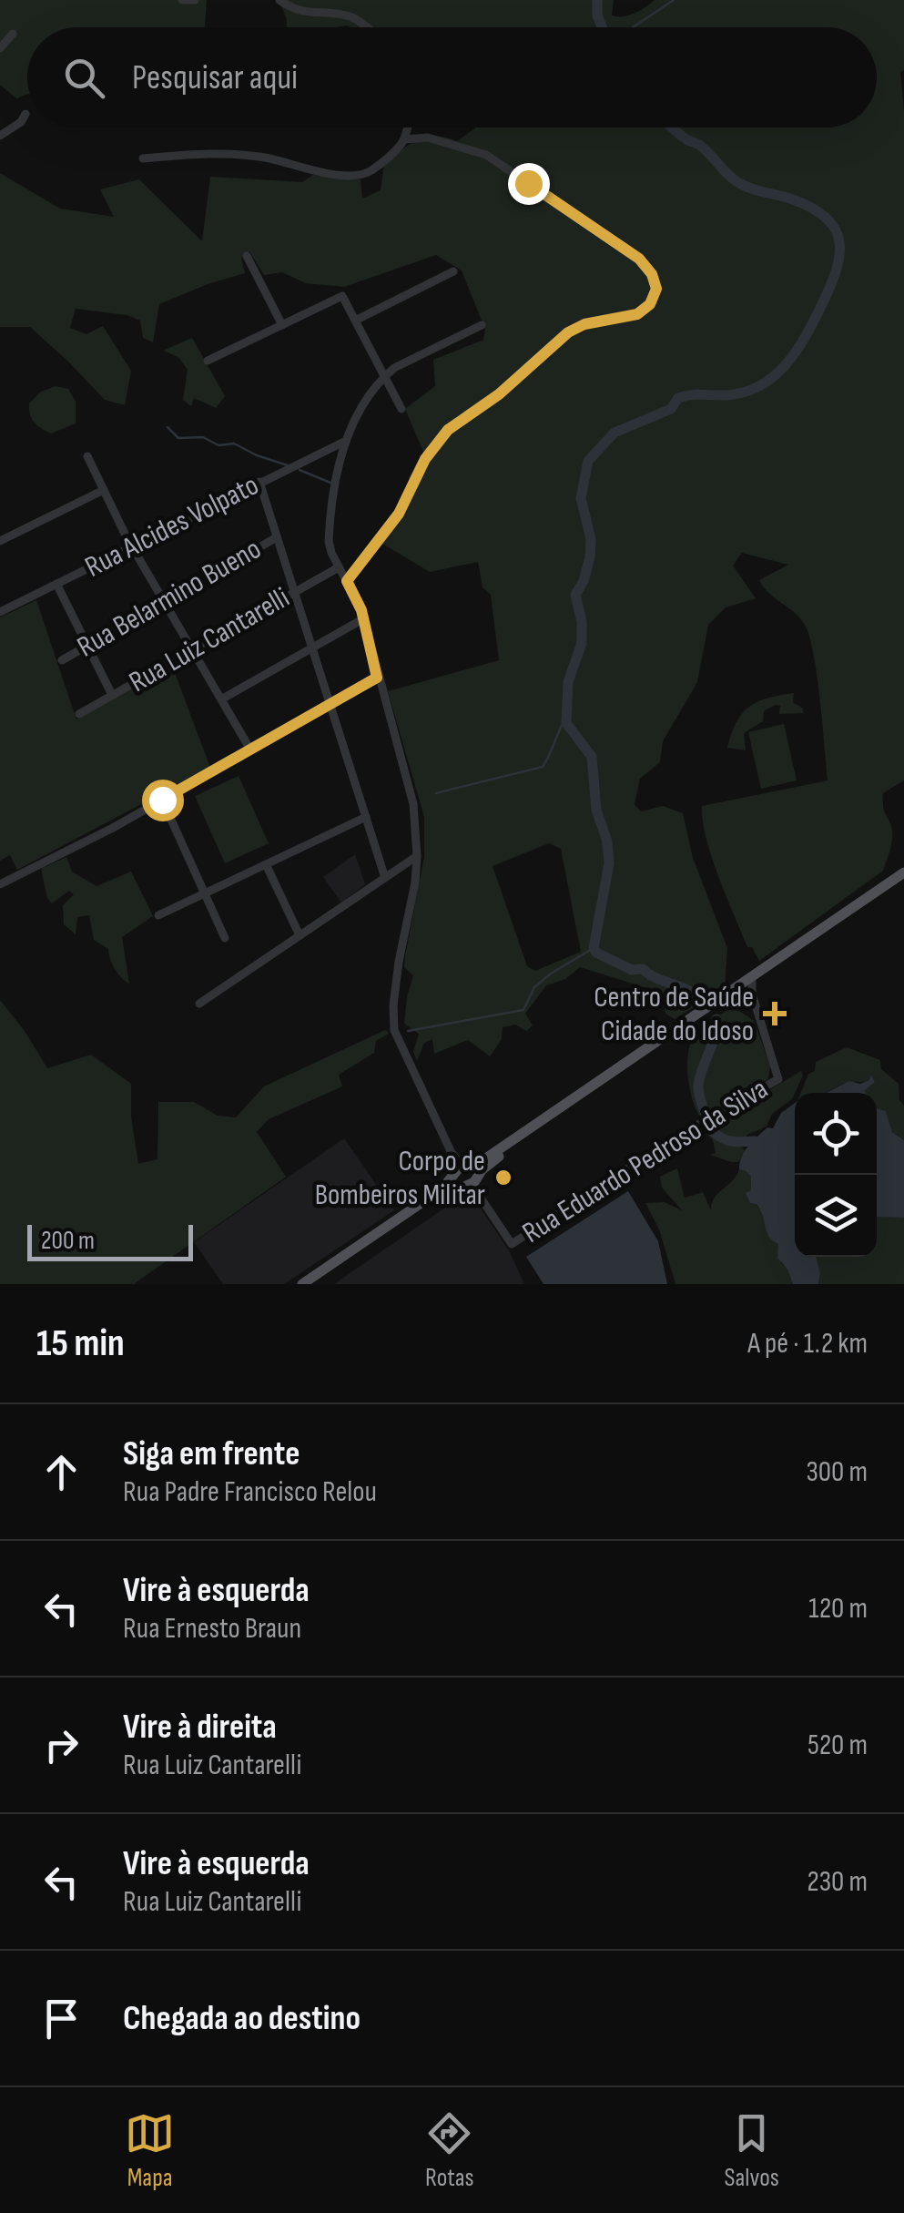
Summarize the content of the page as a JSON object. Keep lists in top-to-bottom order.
{
  "streets": {
    "street": [
      "Rua Alcides Volpato",
      "Rua Belarmino Bueno",
      "Rua Luiz Cantarelli",
      "Rua Eduardo Pedroso da Silva"
    ]
  },
  "places": {
    "health": ["Centro de Saúde Cidade do Idoso"],
    "other": ["Corpo de Bombeiros Militar"]
  },
  "scale_bar": "200 m",
  "page": {
    "search": "Pesquisar aqui",
    "scale": "200 m",
    "heading": ["15 min", "A pé · 1.2 km"],
    "list": [
      ["Siga em frente", "Rua Padre Francisco Relou", "300 m"],
      ["Vire à esquerda", "Rua Ernesto Braun", "120 m"],
      ["Vire à direita", "Rua Luiz Cantarelli", "520 m"],
      ["Vire à esquerda", "Rua Luiz Cantarelli", "230 m"],
      "Chegada ao destino"
    ],
    "nav": ["Mapa", "Rotas", "Salvos"]
  }
}
